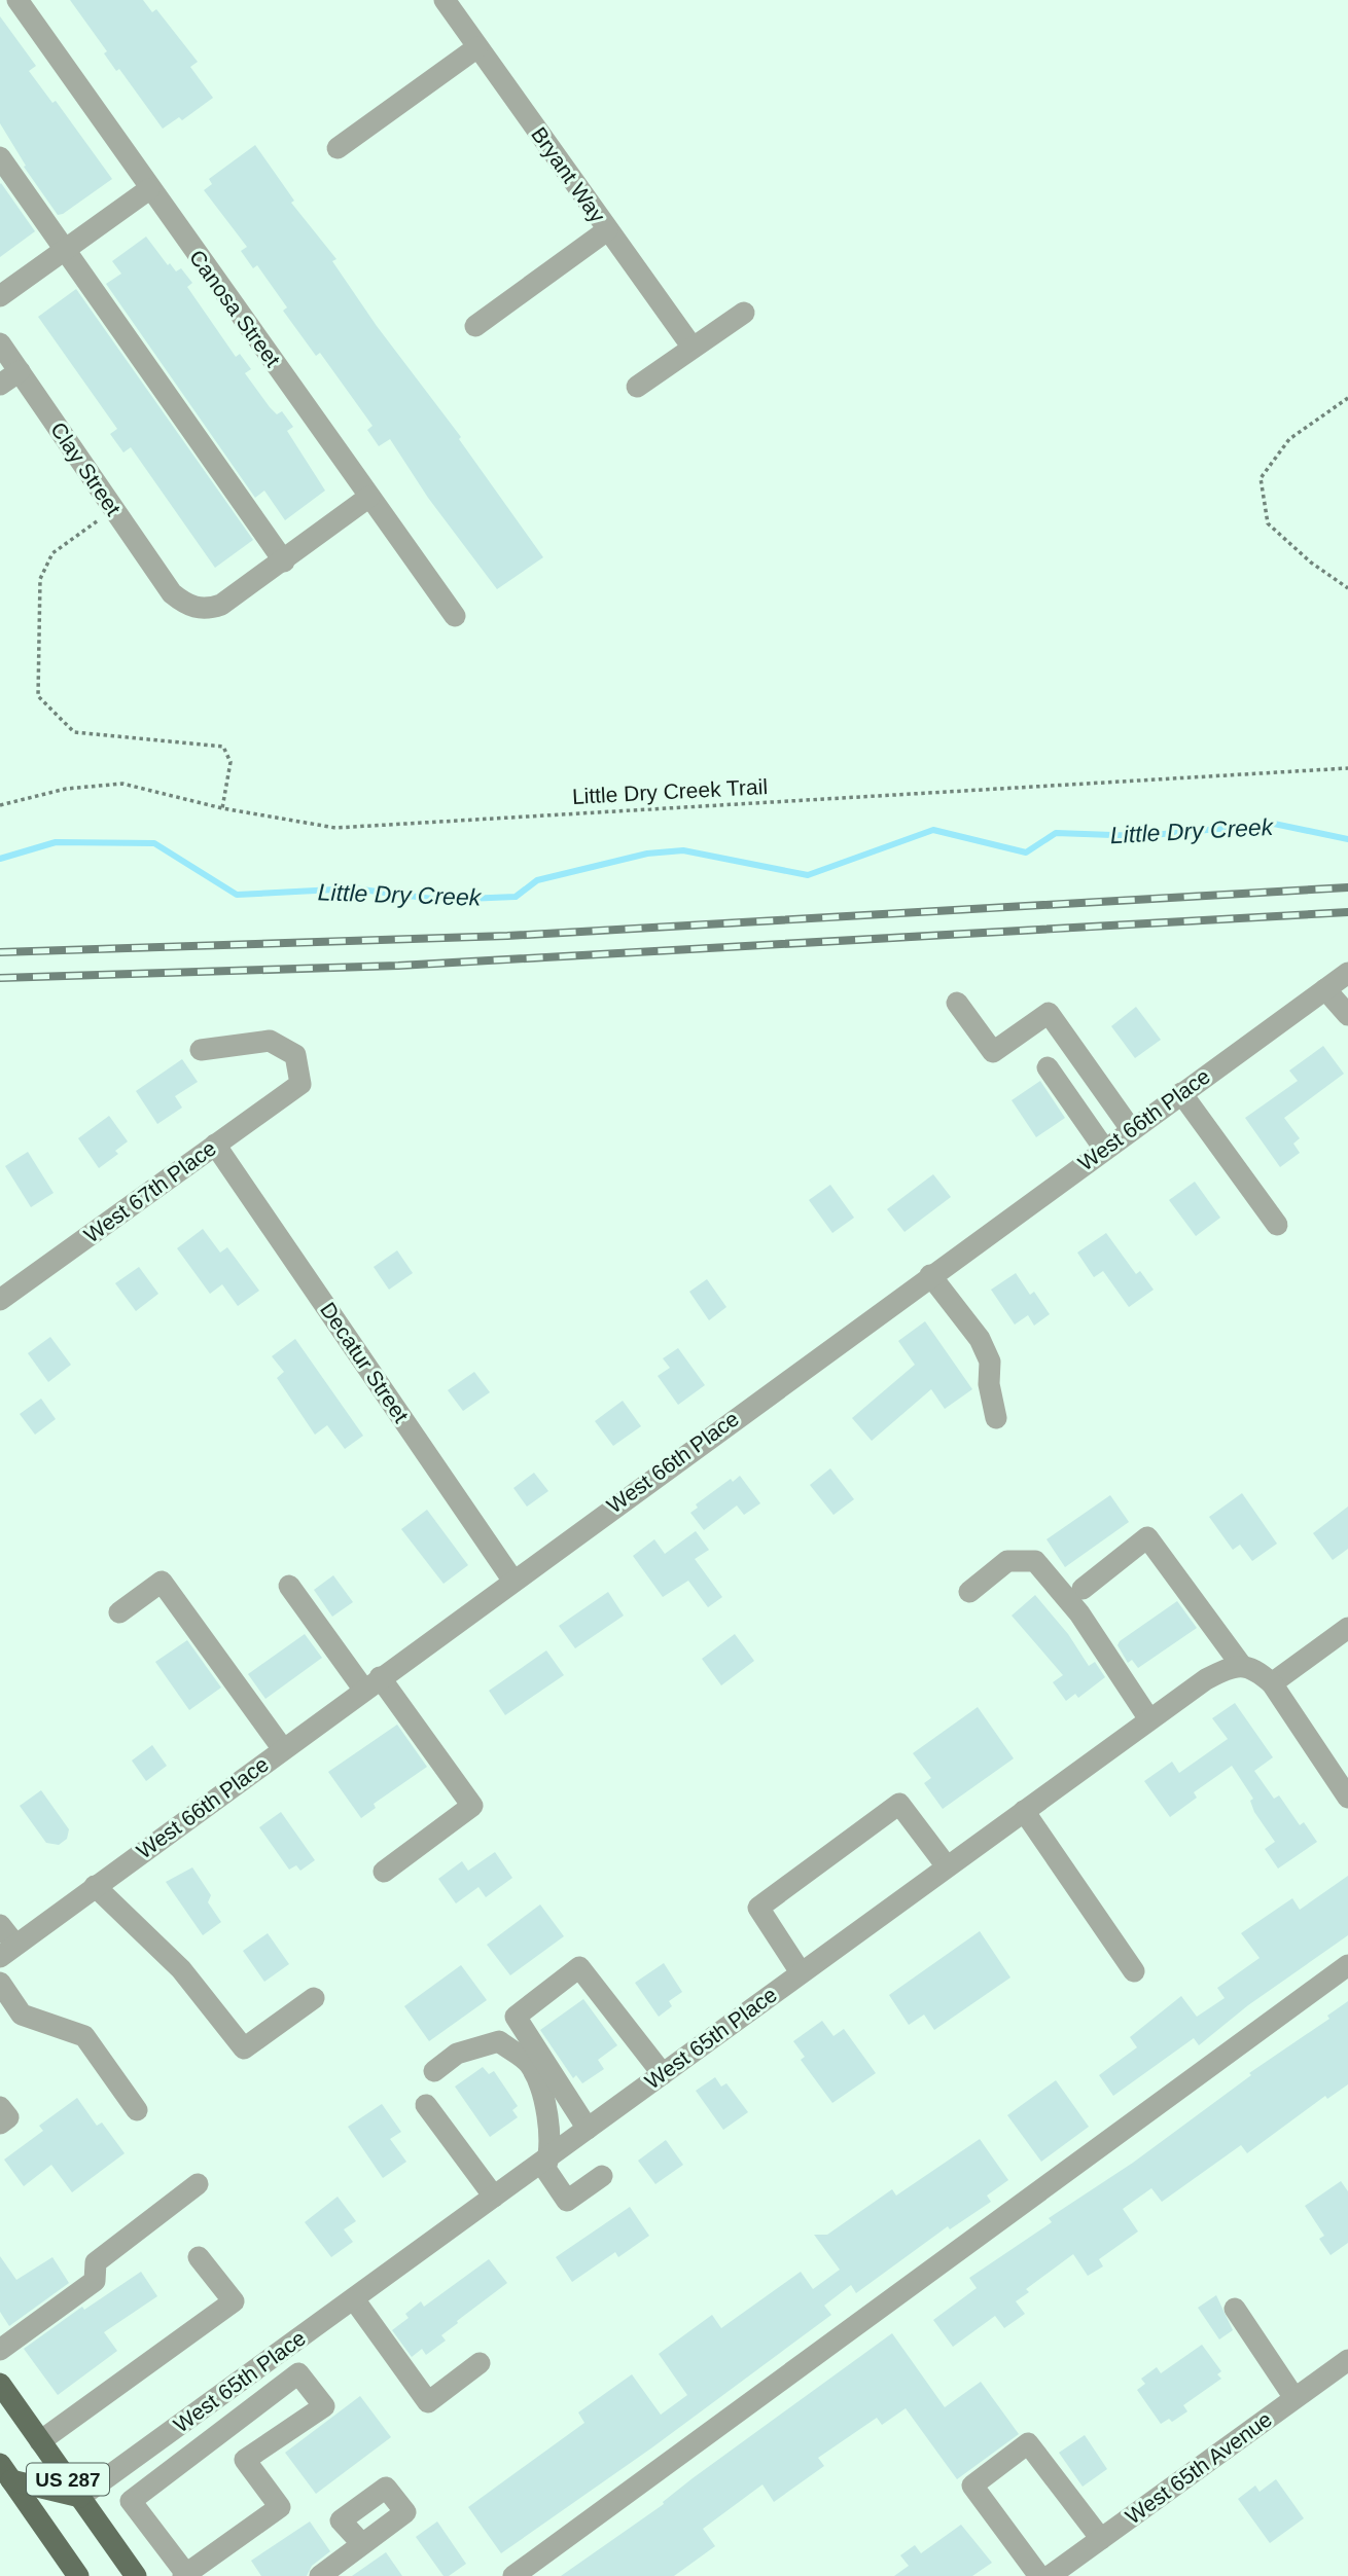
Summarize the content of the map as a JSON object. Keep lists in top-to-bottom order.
{
  "streets": {
    "main road": ["US 287"],
    "street": [
      "Bryant Way",
      "Canosa Street",
      "Clay Street",
      "West 66th Place",
      "West 67th Place",
      "Decatur Street",
      "West 65th Place",
      "West 65th Avenue"
    ],
    "path": ["Little Dry Creek Trail"]
  },
  "crossings": [
    ["West 66th Place", "Decatur Street"],
    ["West 67th Place", "Decatur Street"],
    ["West 65th Place", "US 287"]
  ],
  "water": ["Little Dry Creek"]
}
